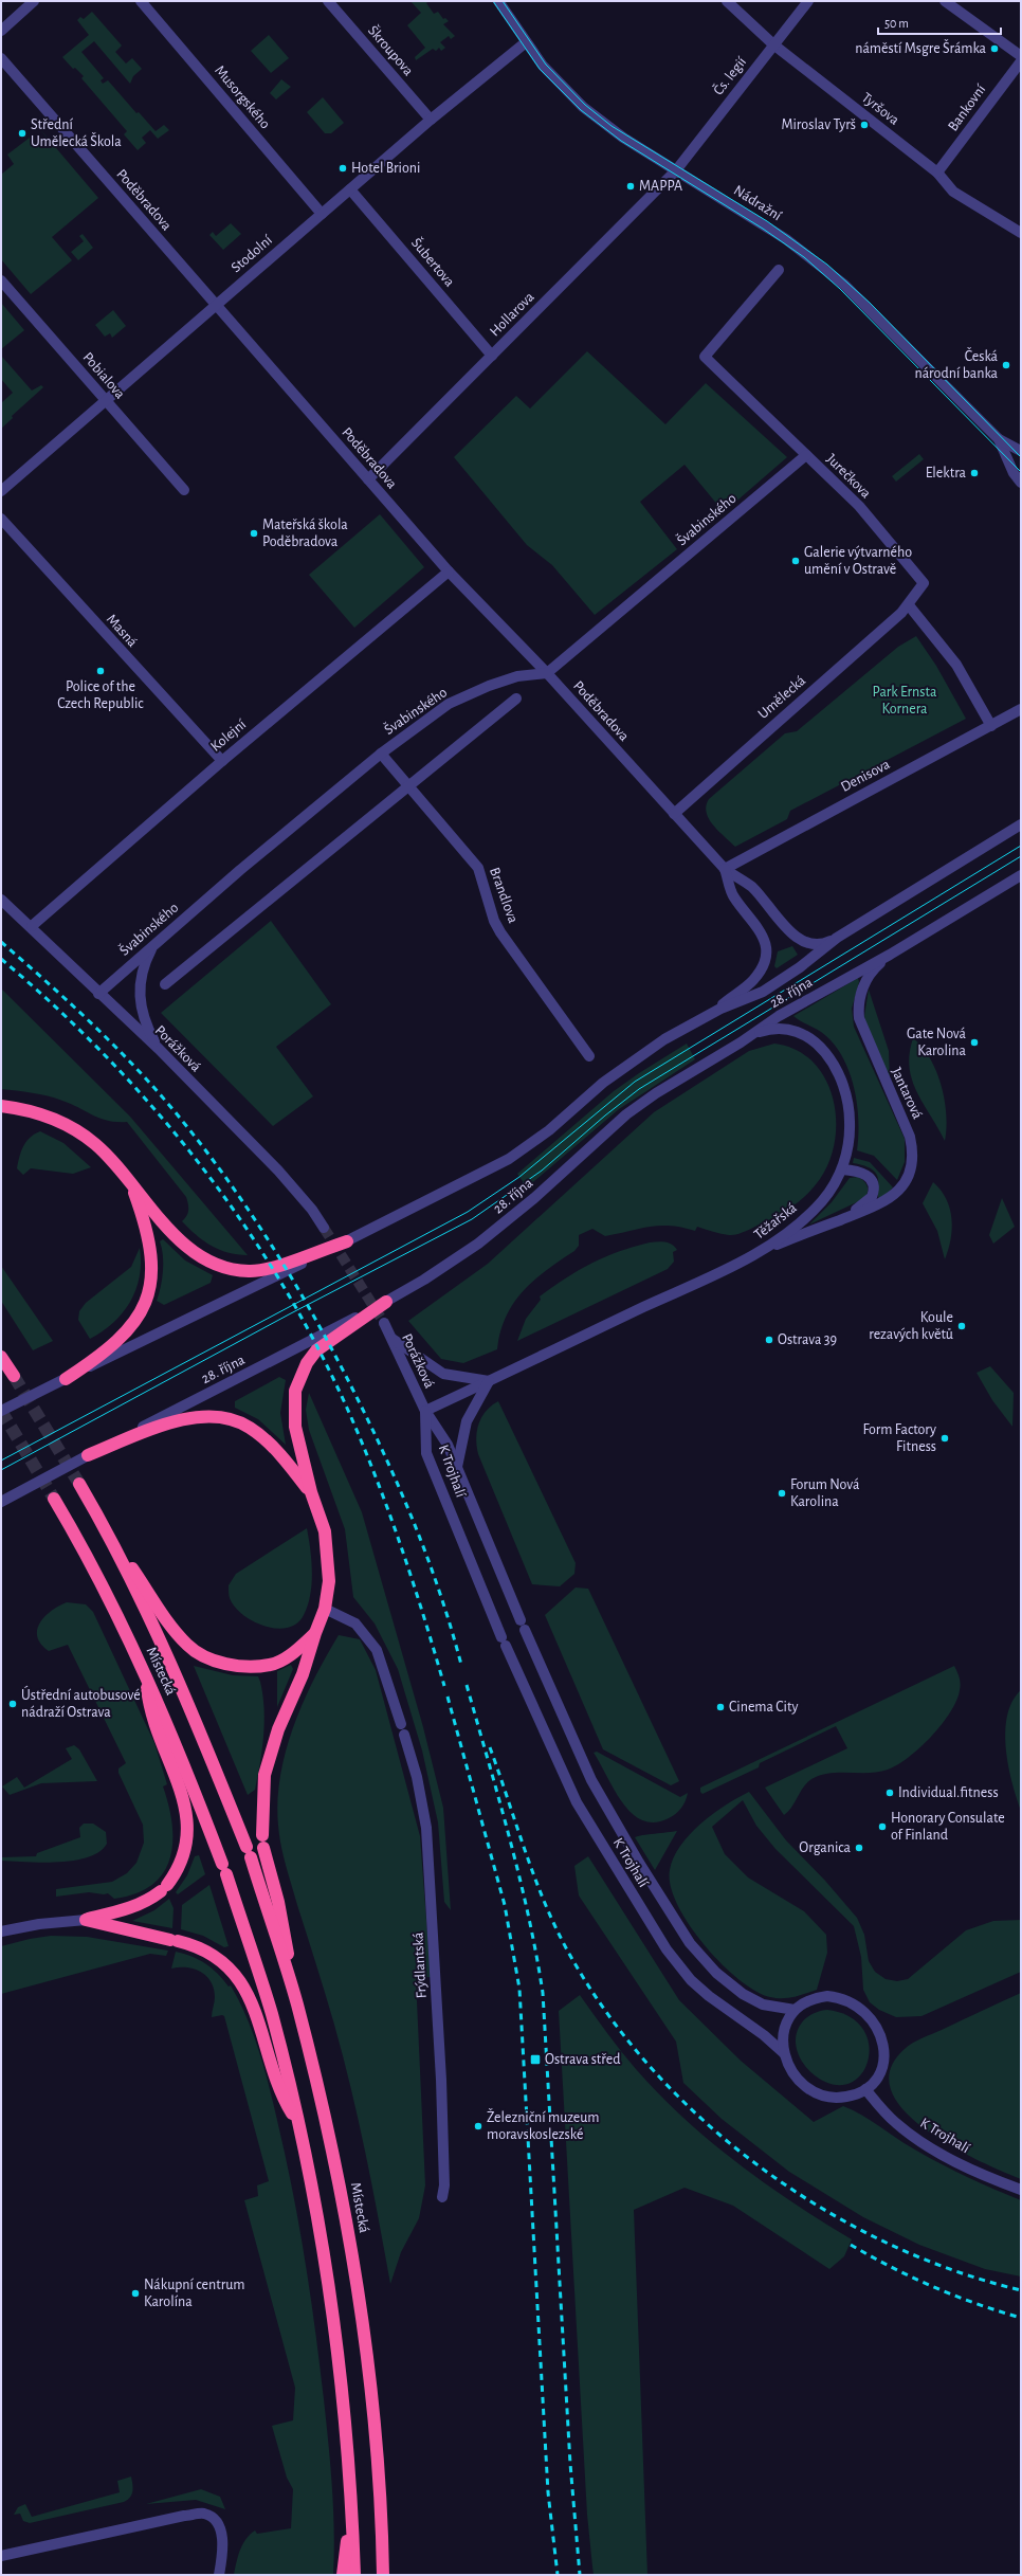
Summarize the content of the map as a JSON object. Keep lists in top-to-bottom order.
{
  "streets": {
    "highway": ["Místecká"],
    "street": [
      "Škroupova",
      "Čs. legií",
      "Musorgského",
      "Bankovní",
      "Tyršova",
      "Poděbradova",
      "Nádražní",
      "Stodolní",
      "Šubertova",
      "Hollarova",
      "Pobialova",
      "Jurečkova",
      "Švabinského",
      "Masná",
      "Umělecká",
      "Kolejní",
      "Denisova",
      "Brandlova",
      "28. října",
      "Porážková",
      "Jantarová",
      "Těžařská",
      "K Trojhalí",
      "Frýdlantská"
    ]
  },
  "crossings": [
    ["Škroupova", "Stodolní"],
    ["Čs. legií", "Tyršova"],
    ["Čs. legií", "Nádražní"],
    ["Čs. legií", "Hollarova"],
    ["Musorgského", "Stodolní"],
    ["Bankovní", "Tyršova"],
    ["Poděbradova", "Stodolní"],
    ["Poděbradova", "Hollarova"],
    ["Poděbradova", "Švabinského"],
    ["Poděbradova", "Umělecká"],
    ["Poděbradova", "Kolejní"],
    ["Poděbradova", "Denisova"],
    ["Poděbradova", "28. října"],
    ["Nádražní", "Stodolní"],
    ["Nádražní", "Hollarova"],
    ["Stodolní", "Šubertova"],
    ["Stodolní", "Pobialova"],
    ["Šubertova", "Hollarova"],
    ["Jurečkova", "Švabinského"],
    ["Jurečkova", "Umělecká"],
    ["Švabinského", "Brandlova"],
    ["Švabinského", "Porážková"],
    ["Masná", "Kolejní"],
    ["Kolejní", "Porážková"],
    ["28. října", "Jantarová"],
    ["28. října", "Těžařská"],
    ["Porážková", "Těžařská"],
    ["Porážková", "K Trojhalí"],
    ["Jantarová", "Těžařská"],
    ["Těžařská", "K Trojhalí"]
  ],
  "parks": ["Park Ernsta Kornera"],
  "places": {
    "other": [
      "náměstí Msgre Šrámka",
      "Miroslav Tyrš",
      "Střední Umělecká Škola",
      "Hotel Brioni",
      "MAPPA",
      "Česká národní banka",
      "Elektra",
      "Mateřská škola Poděbradova",
      "Galerie výtvarného umění v Ostravě",
      "Police of the Czech Republic",
      "Gate Nová Karolina",
      "Koule rezavých květů",
      "Ostrava 39",
      "Form Factory Fitness",
      "Forum Nová Karolina",
      "Ústřední autobusové nádraží Ostrava",
      "Cinema City",
      "Individual.fitness",
      "Honorary Consulate of Finland",
      "Organica",
      "Železniční muzeum moravskoslezské",
      "Nákupní centrum Karolína"
    ],
    "transit": ["Ostrava střed"]
  },
  "scale_bar": "50 m"
}
